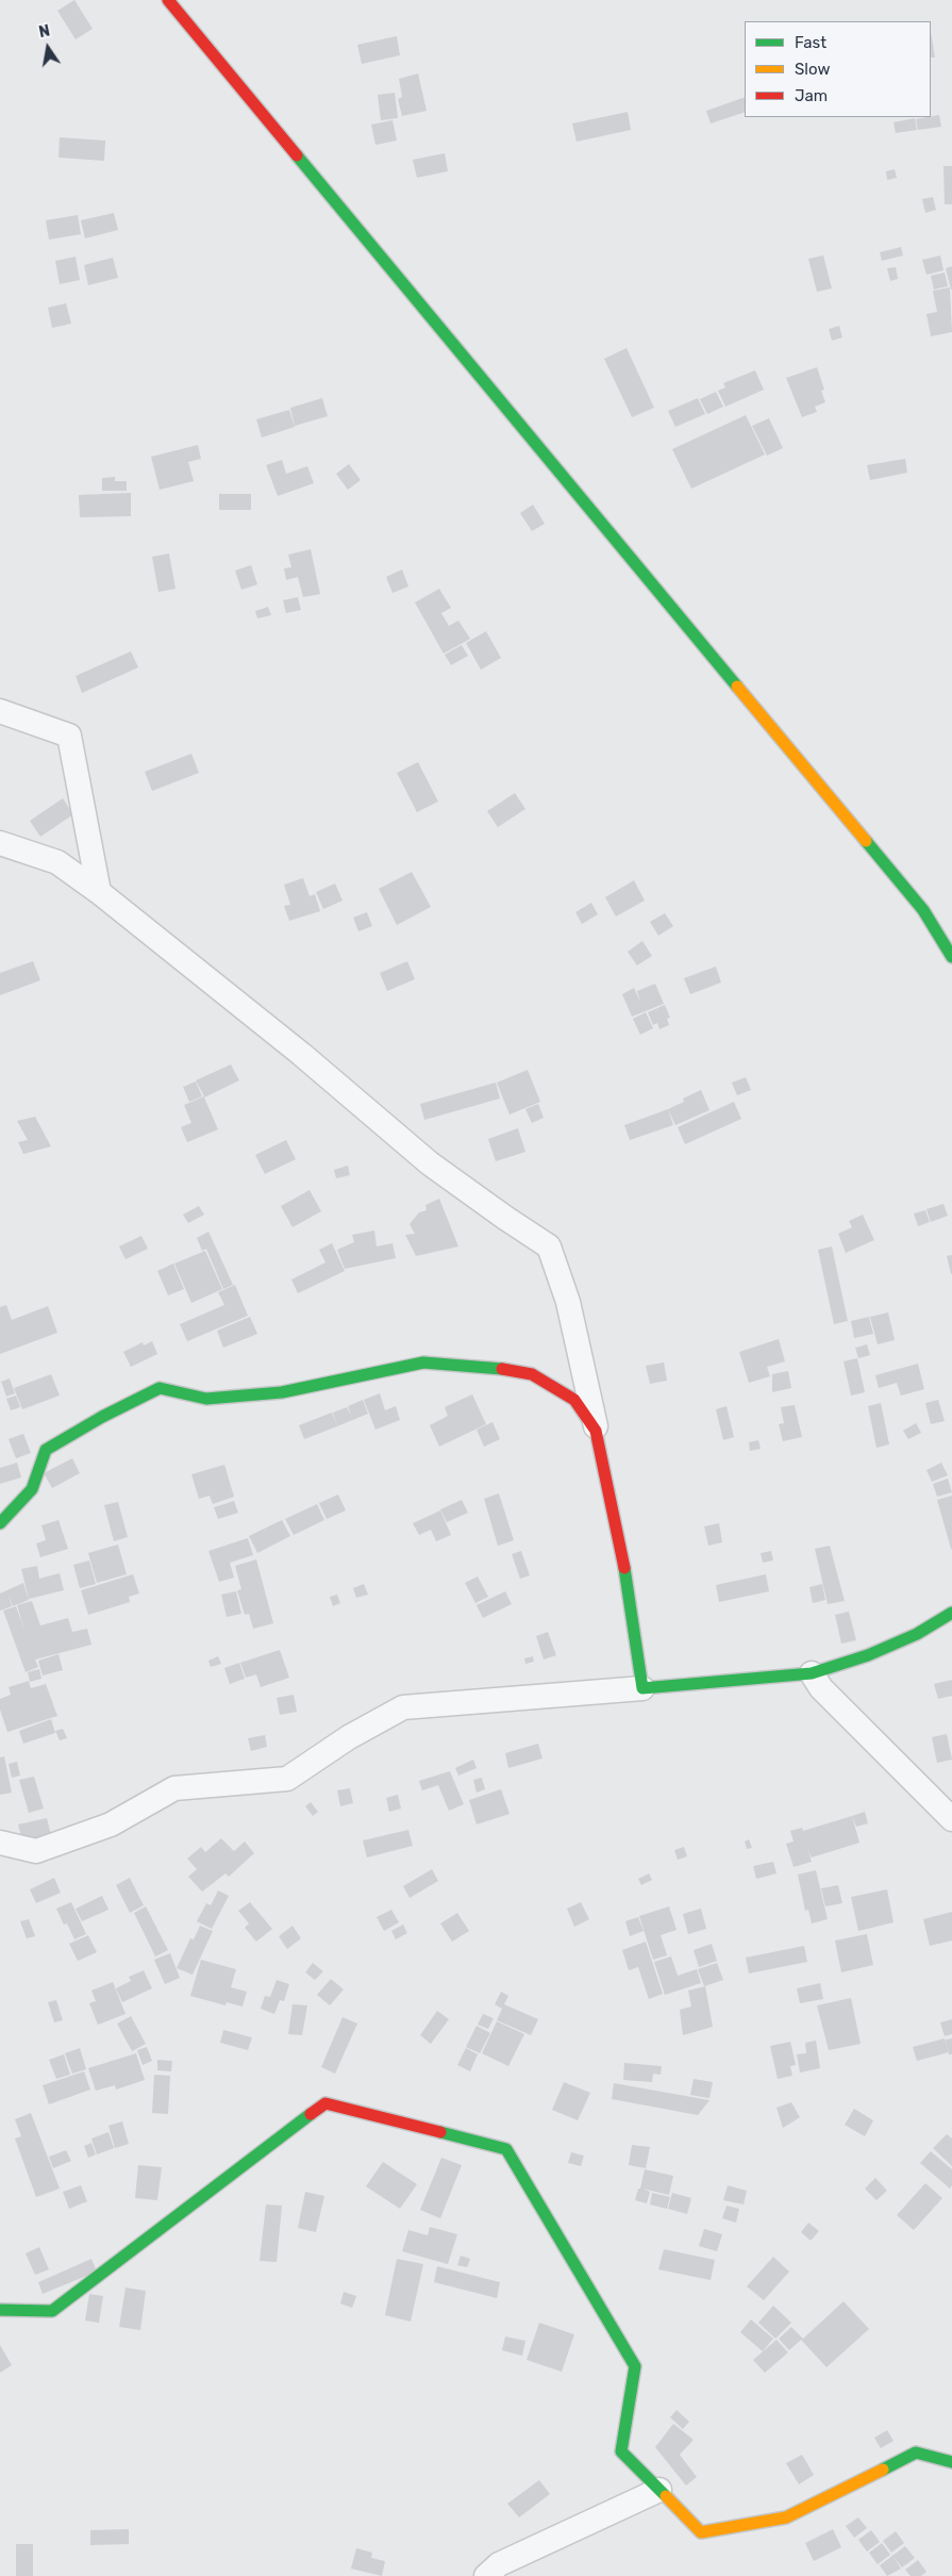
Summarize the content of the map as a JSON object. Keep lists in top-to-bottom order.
{
  "legend": ["Fast", "Slow", "Jam"],
  "north": "top"
}
